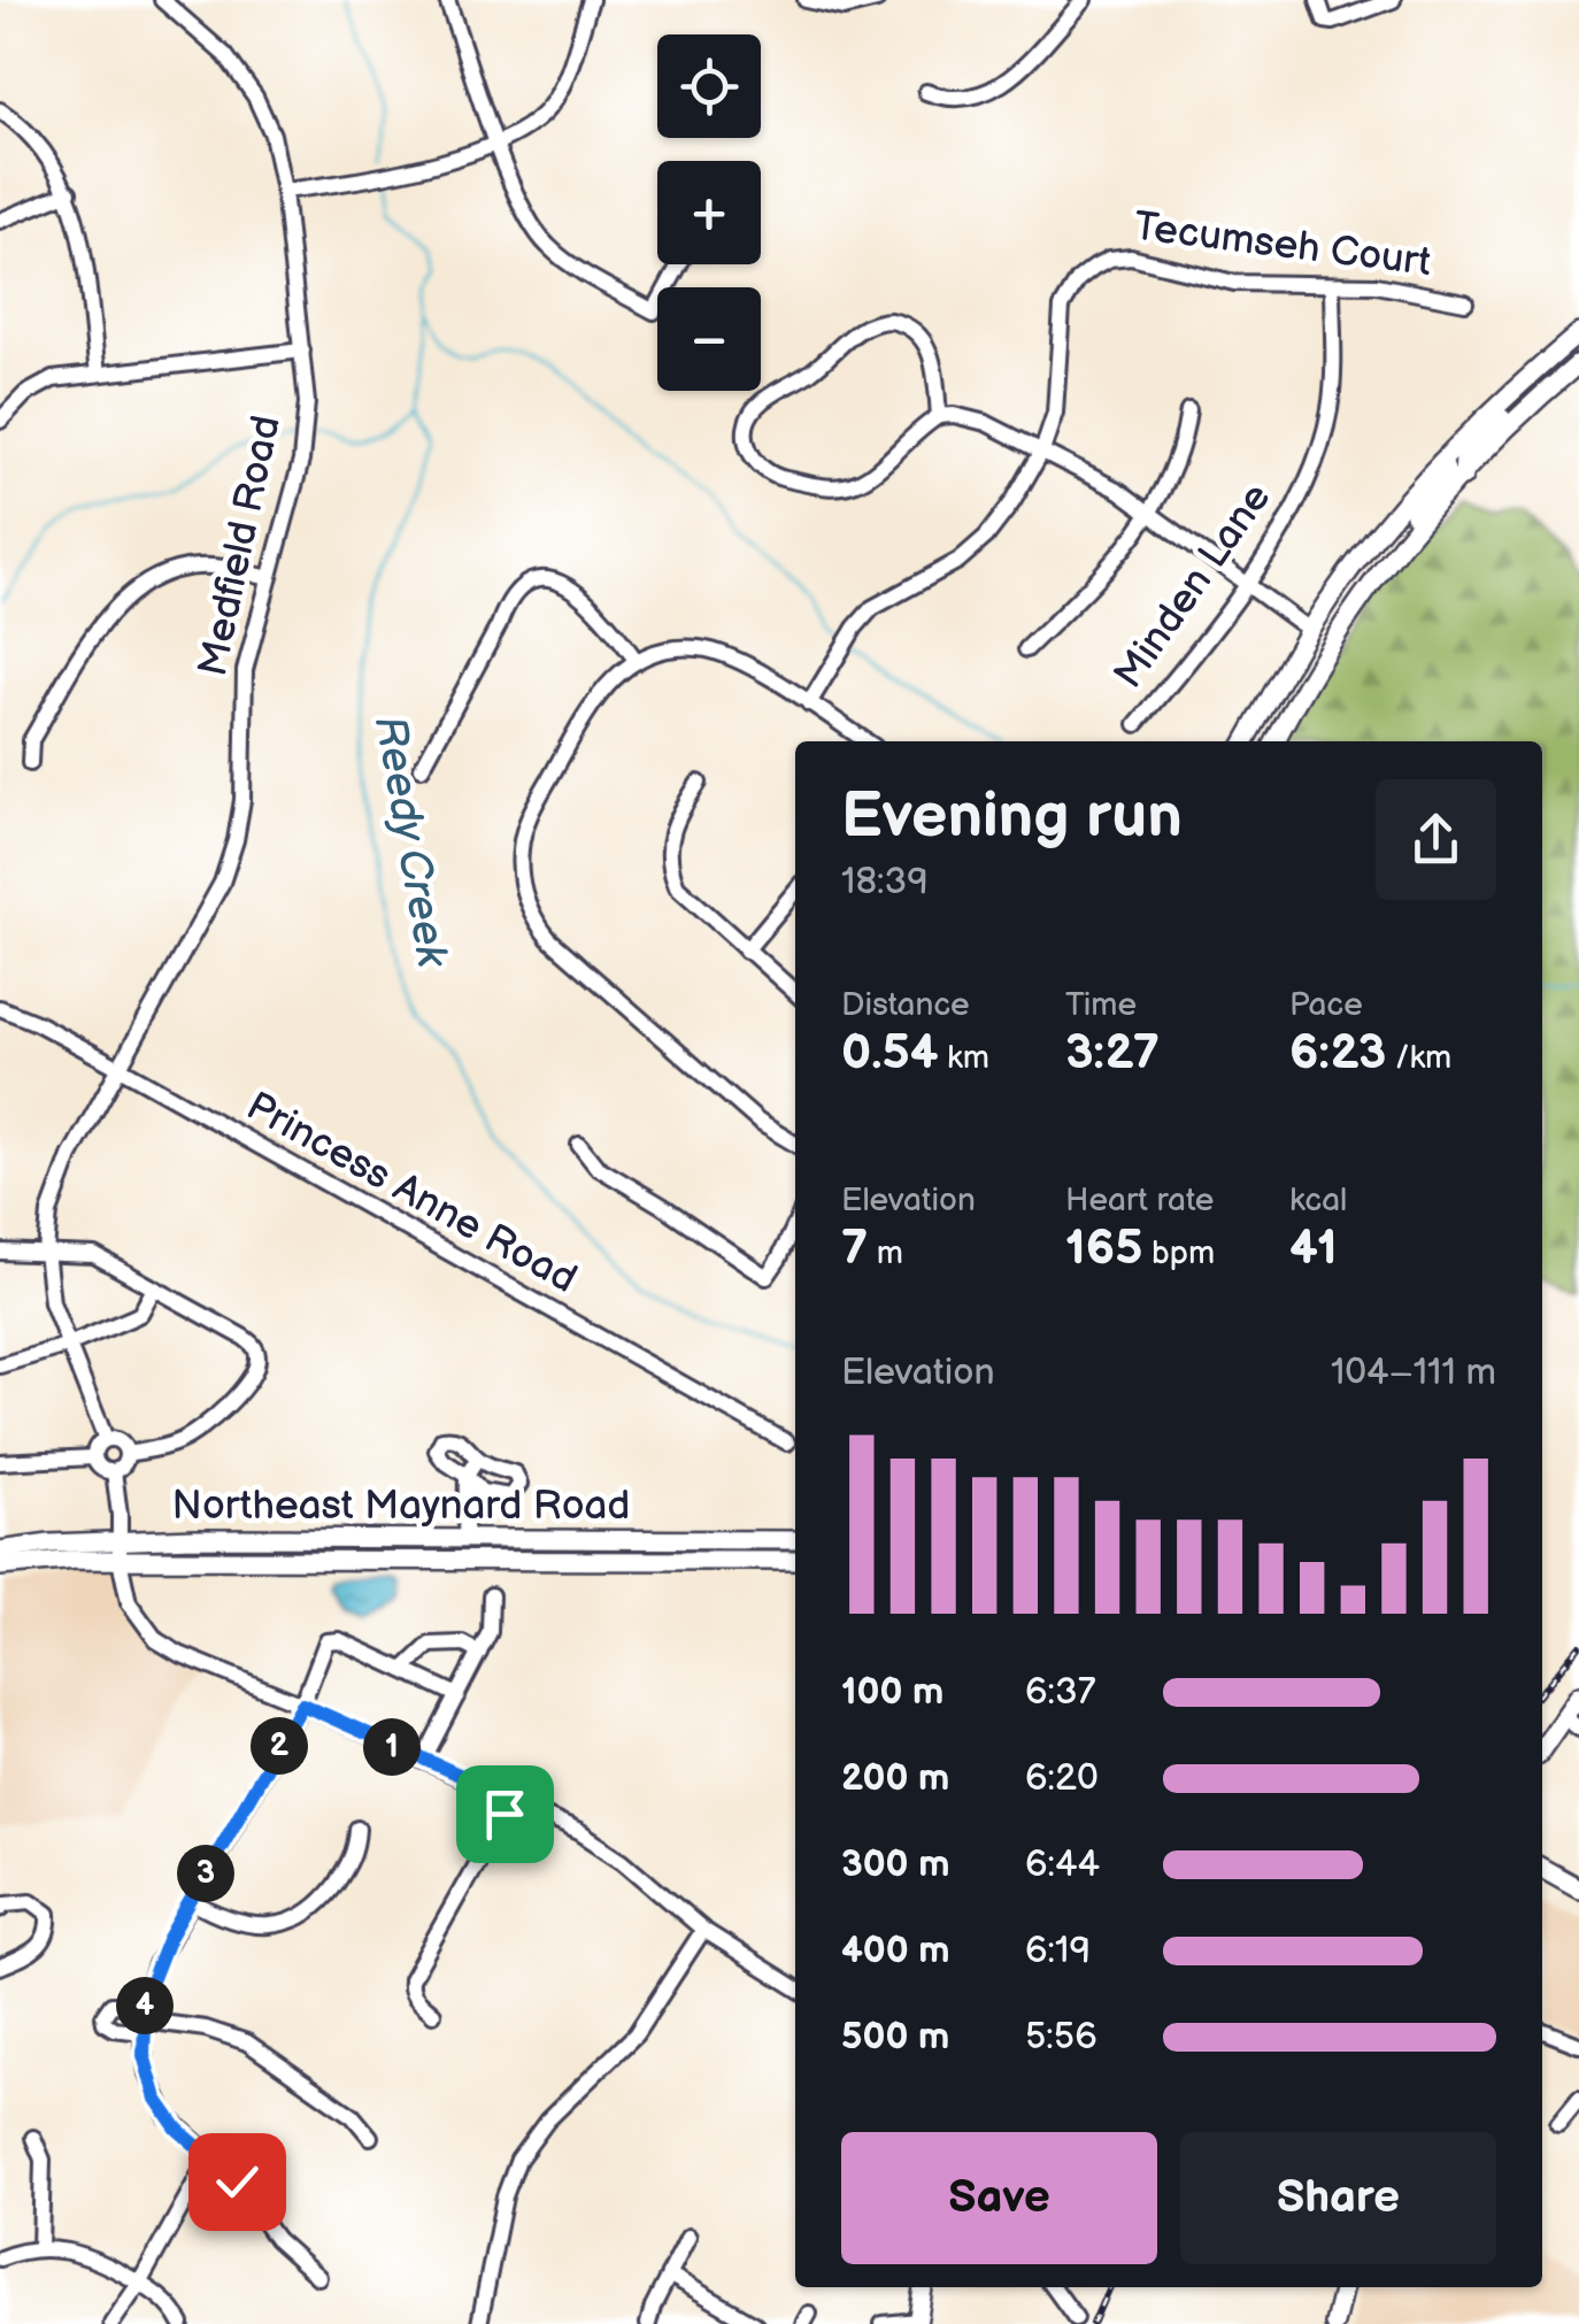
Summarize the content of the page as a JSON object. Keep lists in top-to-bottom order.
{
  "streets": {
    "main road": ["Northeast Maynard Road"],
    "street": [
      "Tecumseh Court",
      "Medfield Road",
      "Minden Lane",
      "Princess Anne Road"
    ]
  },
  "crossings": [
    ["Tecumseh Court", "Minden Lane"],
    ["Medfield Road", "Princess Anne Road"]
  ],
  "water": ["Reedy Creek"],
  "page": {
    "map_buttons": ["+", "−"],
    "heading": ["Evening run", "18:39"],
    "stats": [
      ["Distance", "0.54 km"],
      ["Time", "3:27"],
      ["Pace", "6:23 /km"],
      ["Elevation", "7 m"],
      ["Heart rate", "165 bpm"],
      ["kcal", "41"]
    ],
    "chart": ["Elevation", "104–111 m"],
    "list": [
      {
        "name": "100 m",
        "note": "6:37"
      },
      {
        "name": "200 m",
        "note": "6:20"
      },
      {
        "name": "300 m",
        "note": "6:44"
      },
      {
        "name": "400 m",
        "note": "6:19"
      },
      {
        "name": "500 m",
        "note": "5:56"
      }
    ],
    "pins": [
      "2",
      "1",
      "3",
      "4"
    ],
    "buttons": ["Save", "Share"]
  }
}
